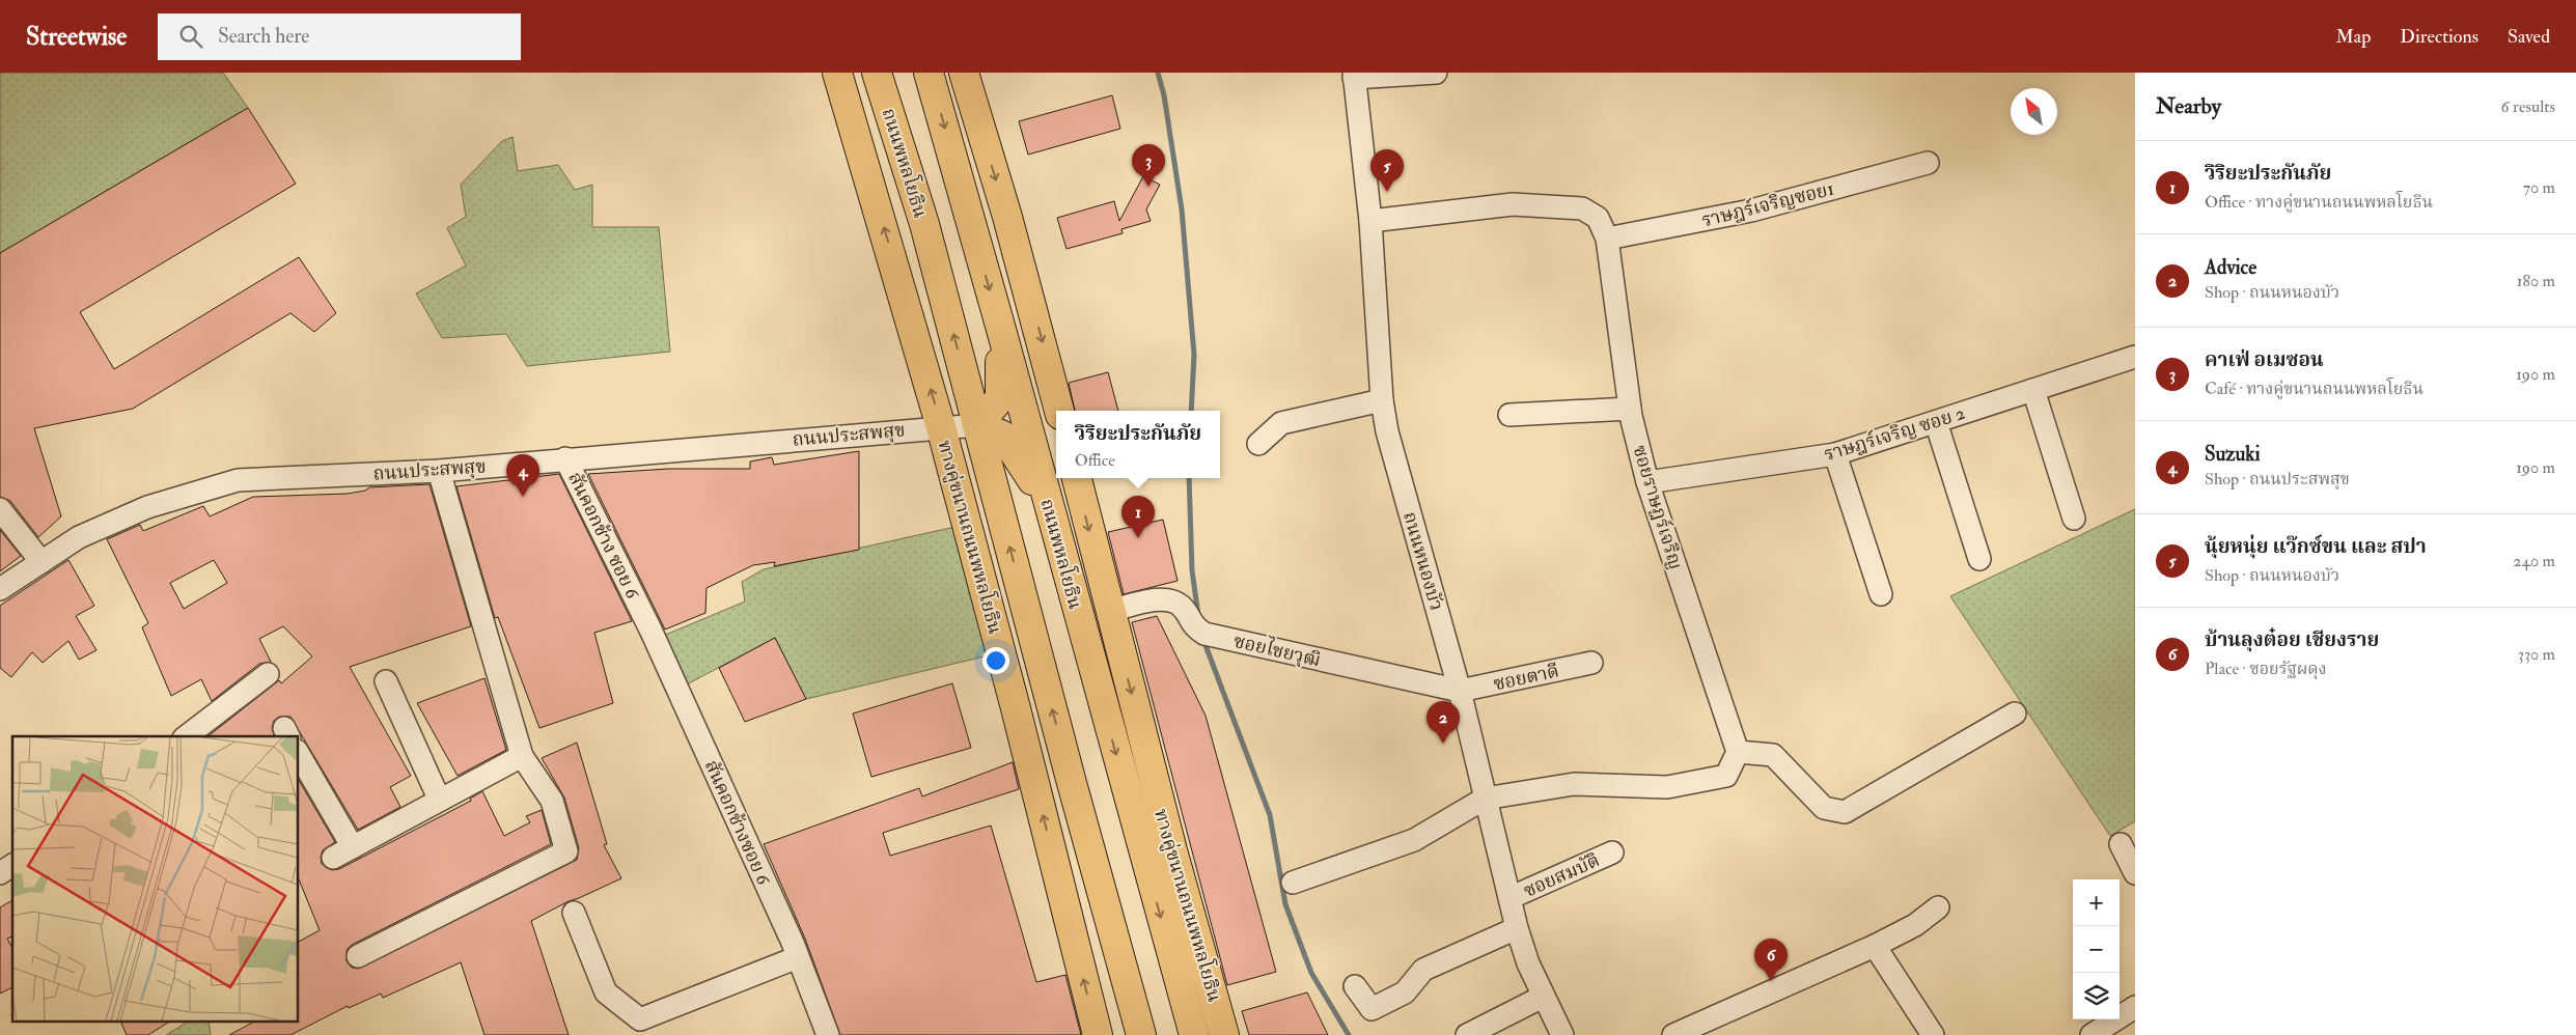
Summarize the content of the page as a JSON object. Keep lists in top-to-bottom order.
{
  "streets": {
    "main road": ["ถนนพหลโยธิน", "ทางคู่ขนานถนนพหลโยธิน"],
    "street": [
      "ราษฎร์เจริญซอย1",
      "ราษฎร์เจริญ ซอย 2",
      "ถนนประสพสุข",
      "ซอยราษฎร์เจริญ",
      "สันคอกช้าง ซอย 6",
      "ถนนหนองบัว",
      "ซอยไชยวุฒิ",
      "ซอยตาดี",
      "สันคอกช้างซอย 6",
      "ซอยสมบัติ"
    ]
  },
  "crossings": [
    ["ถนนพหลโยธิน", "ถนนประสพสุข"],
    ["ราษฎร์เจริญซอย1", "ซอยราษฎร์เจริญ"],
    ["ราษฎร์เจริญ ซอย 2", "ซอยราษฎร์เจริญ"],
    ["ถนนประสพสุข", "สันคอกช้าง ซอย 6"],
    ["ถนนประสพสุข", "ทางคู่ขนานถนนพหลโยธิน"],
    ["ซอยราษฎร์เจริญ", "ถนนหนองบัว"],
    ["สันคอกช้าง ซอย 6", "สันคอกช้างซอย 6"],
    ["ทางคู่ขนานถนนพหลโยธิน", "ซอยไชยวุฒิ"],
    ["ถนนหนองบัว", "ซอยไชยวุฒิ"],
    ["ถนนหนองบัว", "ซอยตาดี"],
    ["ถนนหนองบัว", "ซอยสมบัติ"],
    ["ซอยไชยวุฒิ", "ซอยตาดี"]
  ],
  "north": "top left",
  "page": {
    "header": "Streetwise",
    "search": "Search here",
    "nav": ["Map", "Directions", "Saved"],
    "heading": ["Nearby", "6 results"],
    "list": [
      {
        "mark": "1",
        "name": "วิริยะประกันภัย",
        "note": "Office · ทางคู่ขนานถนนพหลโยธิน",
        "value": "70 m"
      },
      {
        "mark": "2",
        "name": "Advice",
        "note": "Shop · ถนนหนองบัว",
        "value": "180 m"
      },
      {
        "mark": "3",
        "name": "คาเฟ่ อเมซอน",
        "note": "Café · ทางคู่ขนานถนนพหลโยธิน",
        "value": "190 m"
      },
      {
        "mark": "4",
        "name": "Suzuki",
        "note": "Shop · ถนนประสพสุข",
        "value": "190 m"
      },
      {
        "mark": "5",
        "name": "นุ้ยหนุ่ย แว๊กซ์ขน และ สปา",
        "note": "Shop · ถนนหนองบัว",
        "value": "240 m"
      },
      {
        "mark": "6",
        "name": "บ้านลุงต๋อย เชียงราย",
        "note": "Place · ซอยรัฐผดุง",
        "value": "330 m"
      }
    ],
    "pins": [
      "3",
      "5",
      "4",
      "1",
      "2",
      "6"
    ],
    "popup": ["วิริยะประกันภัย", "Office"],
    "map_buttons": ["+", "−"]
  }
}
